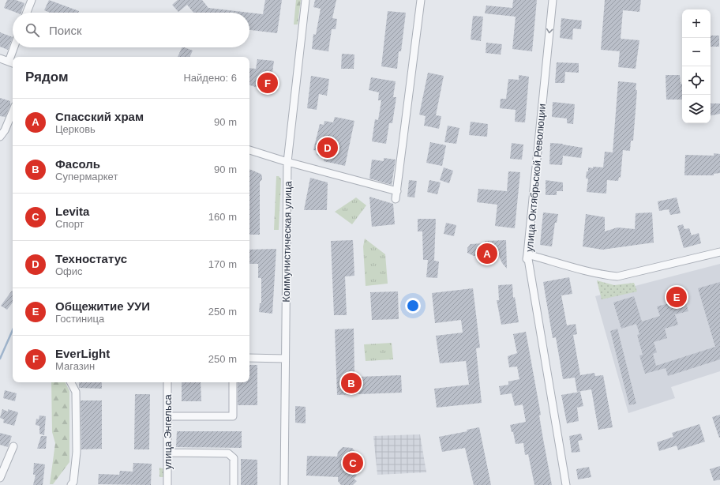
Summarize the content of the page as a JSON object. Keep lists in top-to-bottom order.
{
  "streets": {
    "street": ["улица Октябрьской Революции", "Коммунистическая улица", "улица Энгельса"]
  },
  "one_way": ["улица Октябрьской Революции"],
  "page": {
    "map_buttons": ["+", "−"],
    "search": "Поиск",
    "heading": ["Рядом", "Найдено: 6"],
    "pins": [
      "F",
      "D",
      "A",
      "E",
      "B",
      "C"
    ],
    "list": [
      {
        "mark": "A",
        "name": "Спасский храм",
        "note": "Церковь",
        "value": "90 m"
      },
      {
        "mark": "B",
        "name": "Фасоль",
        "note": "Супермаркет",
        "value": "90 m"
      },
      {
        "mark": "C",
        "name": "Levita",
        "note": "Спорт",
        "value": "160 m"
      },
      {
        "mark": "D",
        "name": "Техностатус",
        "note": "Офис",
        "value": "170 m"
      },
      {
        "mark": "E",
        "name": "Общежитие УУИ",
        "note": "Гостиница",
        "value": "250 m"
      },
      {
        "mark": "F",
        "name": "EverLight",
        "note": "Магазин",
        "value": "250 m"
      }
    ]
  }
}
